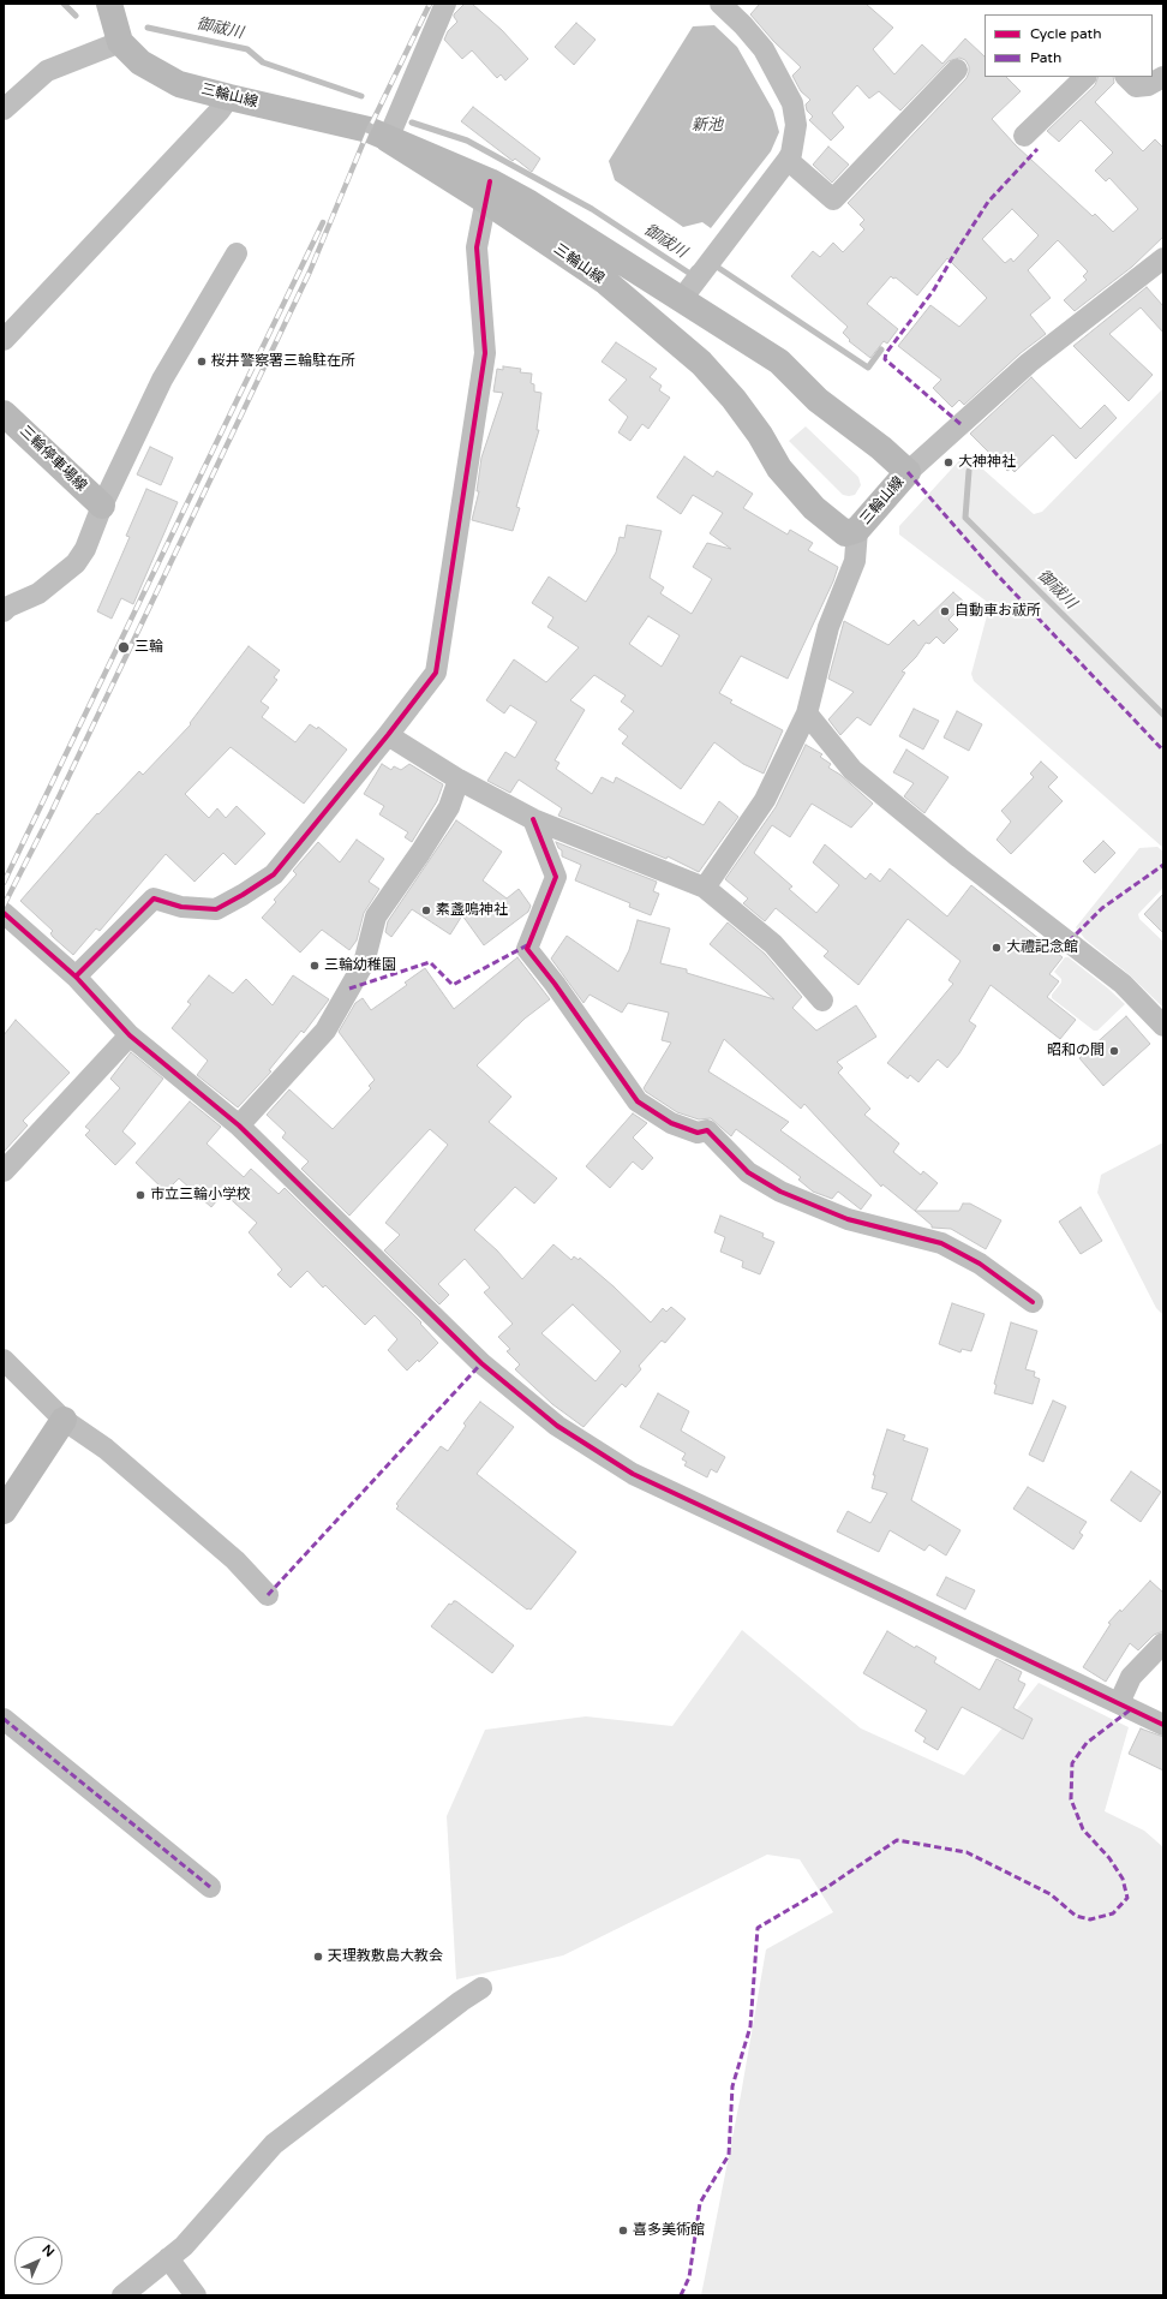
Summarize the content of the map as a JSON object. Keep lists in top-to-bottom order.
{
  "streets": {
    "main road": ["三輪山線", "三輪停車場線"]
  },
  "water": ["御祓川", "新池"],
  "places": [
    "桜井警察署三輪駐在所",
    "大神神社",
    "自動車お祓所",
    "三輪",
    "素盞鳴神社",
    "大禮記念館",
    "三輪幼稚園",
    "昭和の間",
    "市立三輪小学校",
    "天理教敷島大教会",
    "喜多美術館"
  ],
  "legend": ["Cycle path", "Path"],
  "north": "top right"
}
